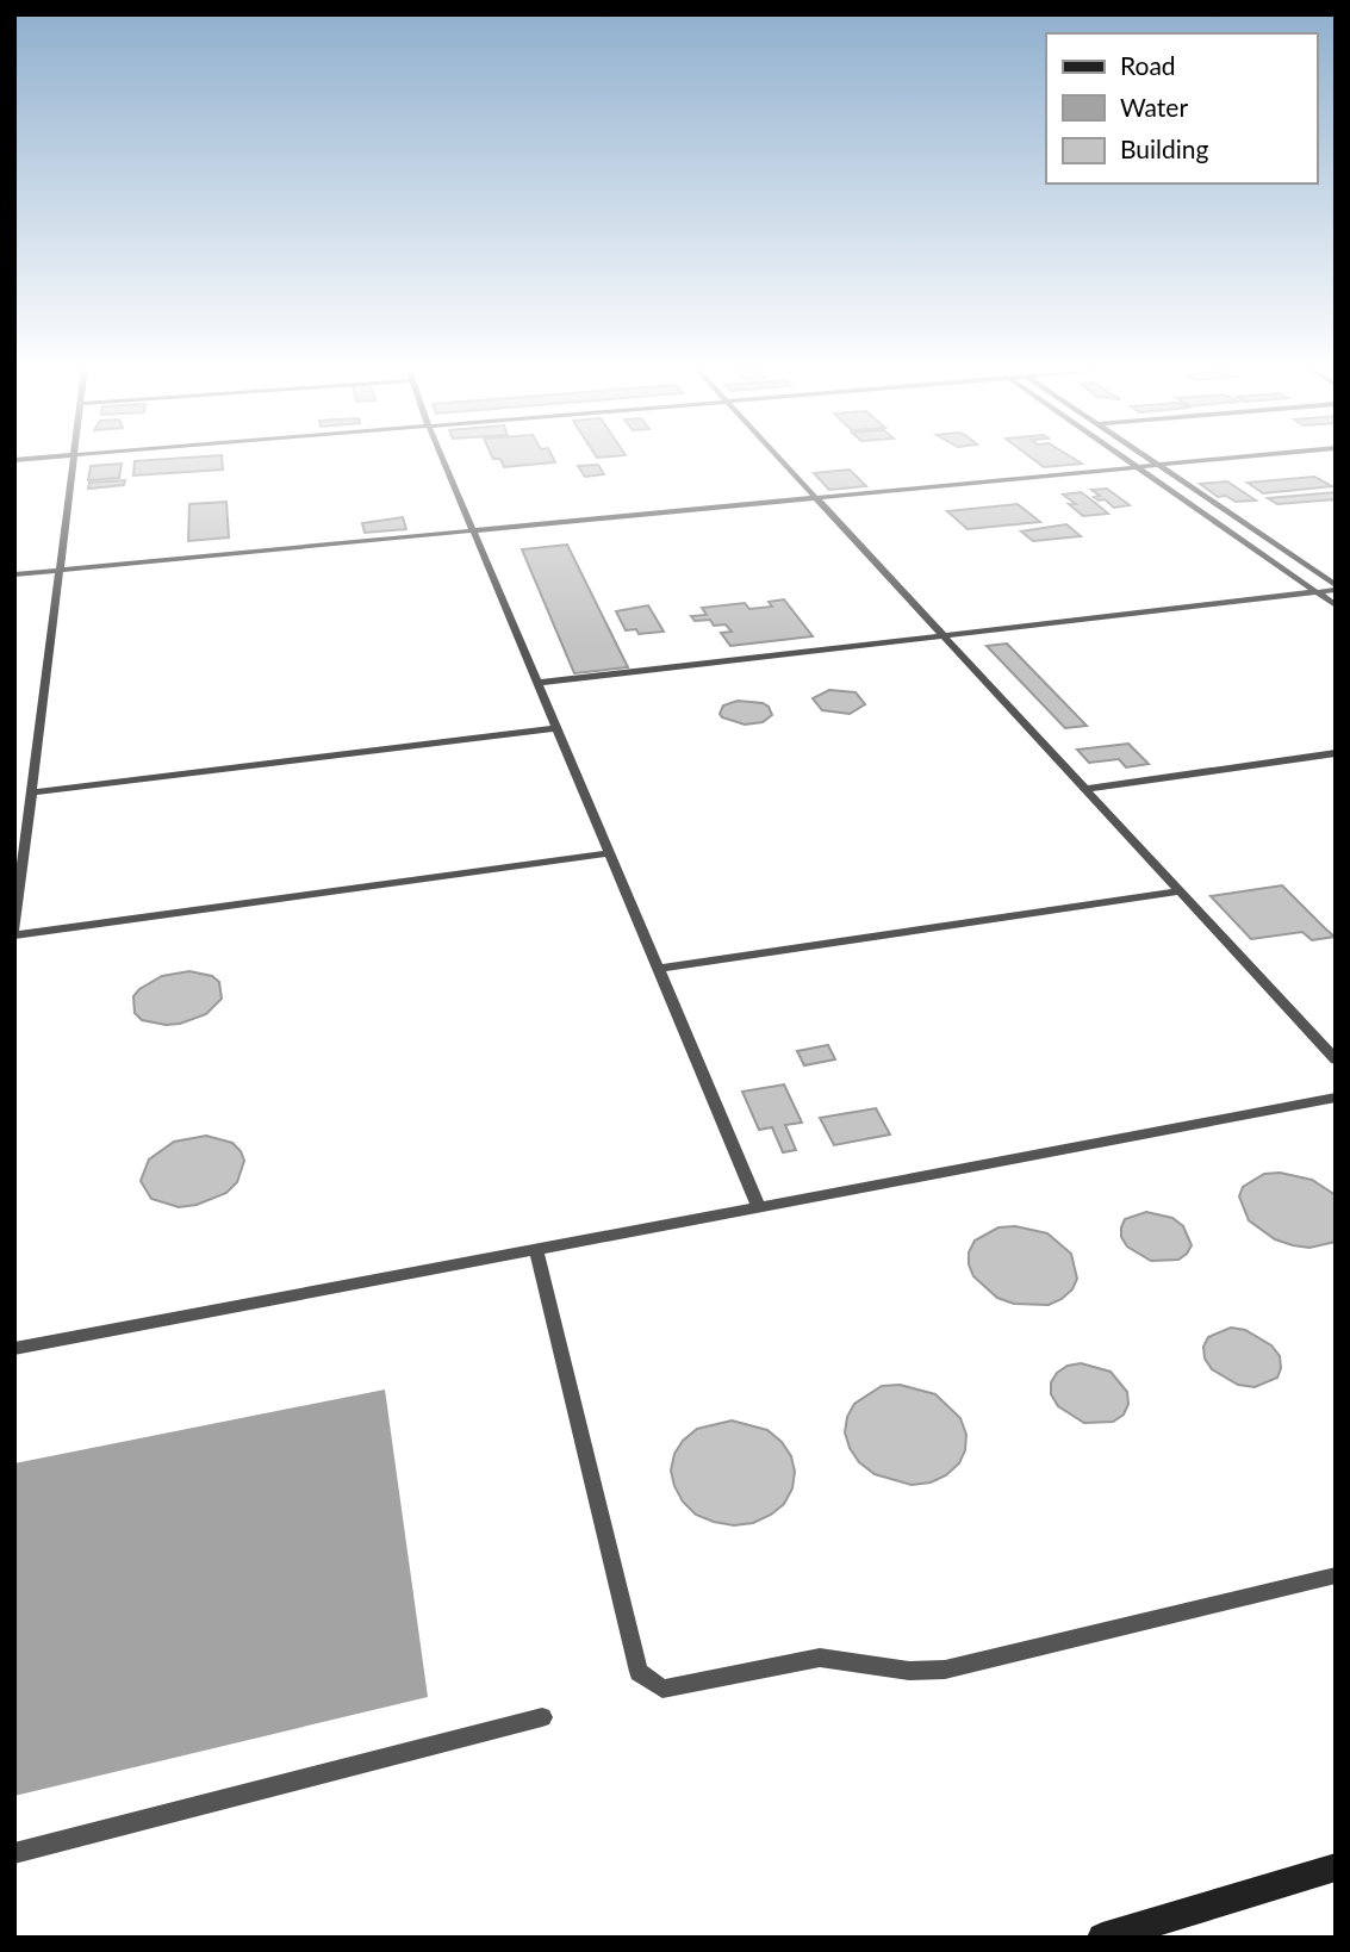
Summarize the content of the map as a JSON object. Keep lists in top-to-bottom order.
{
  "legend": ["Road", "Water", "Building"]
}
